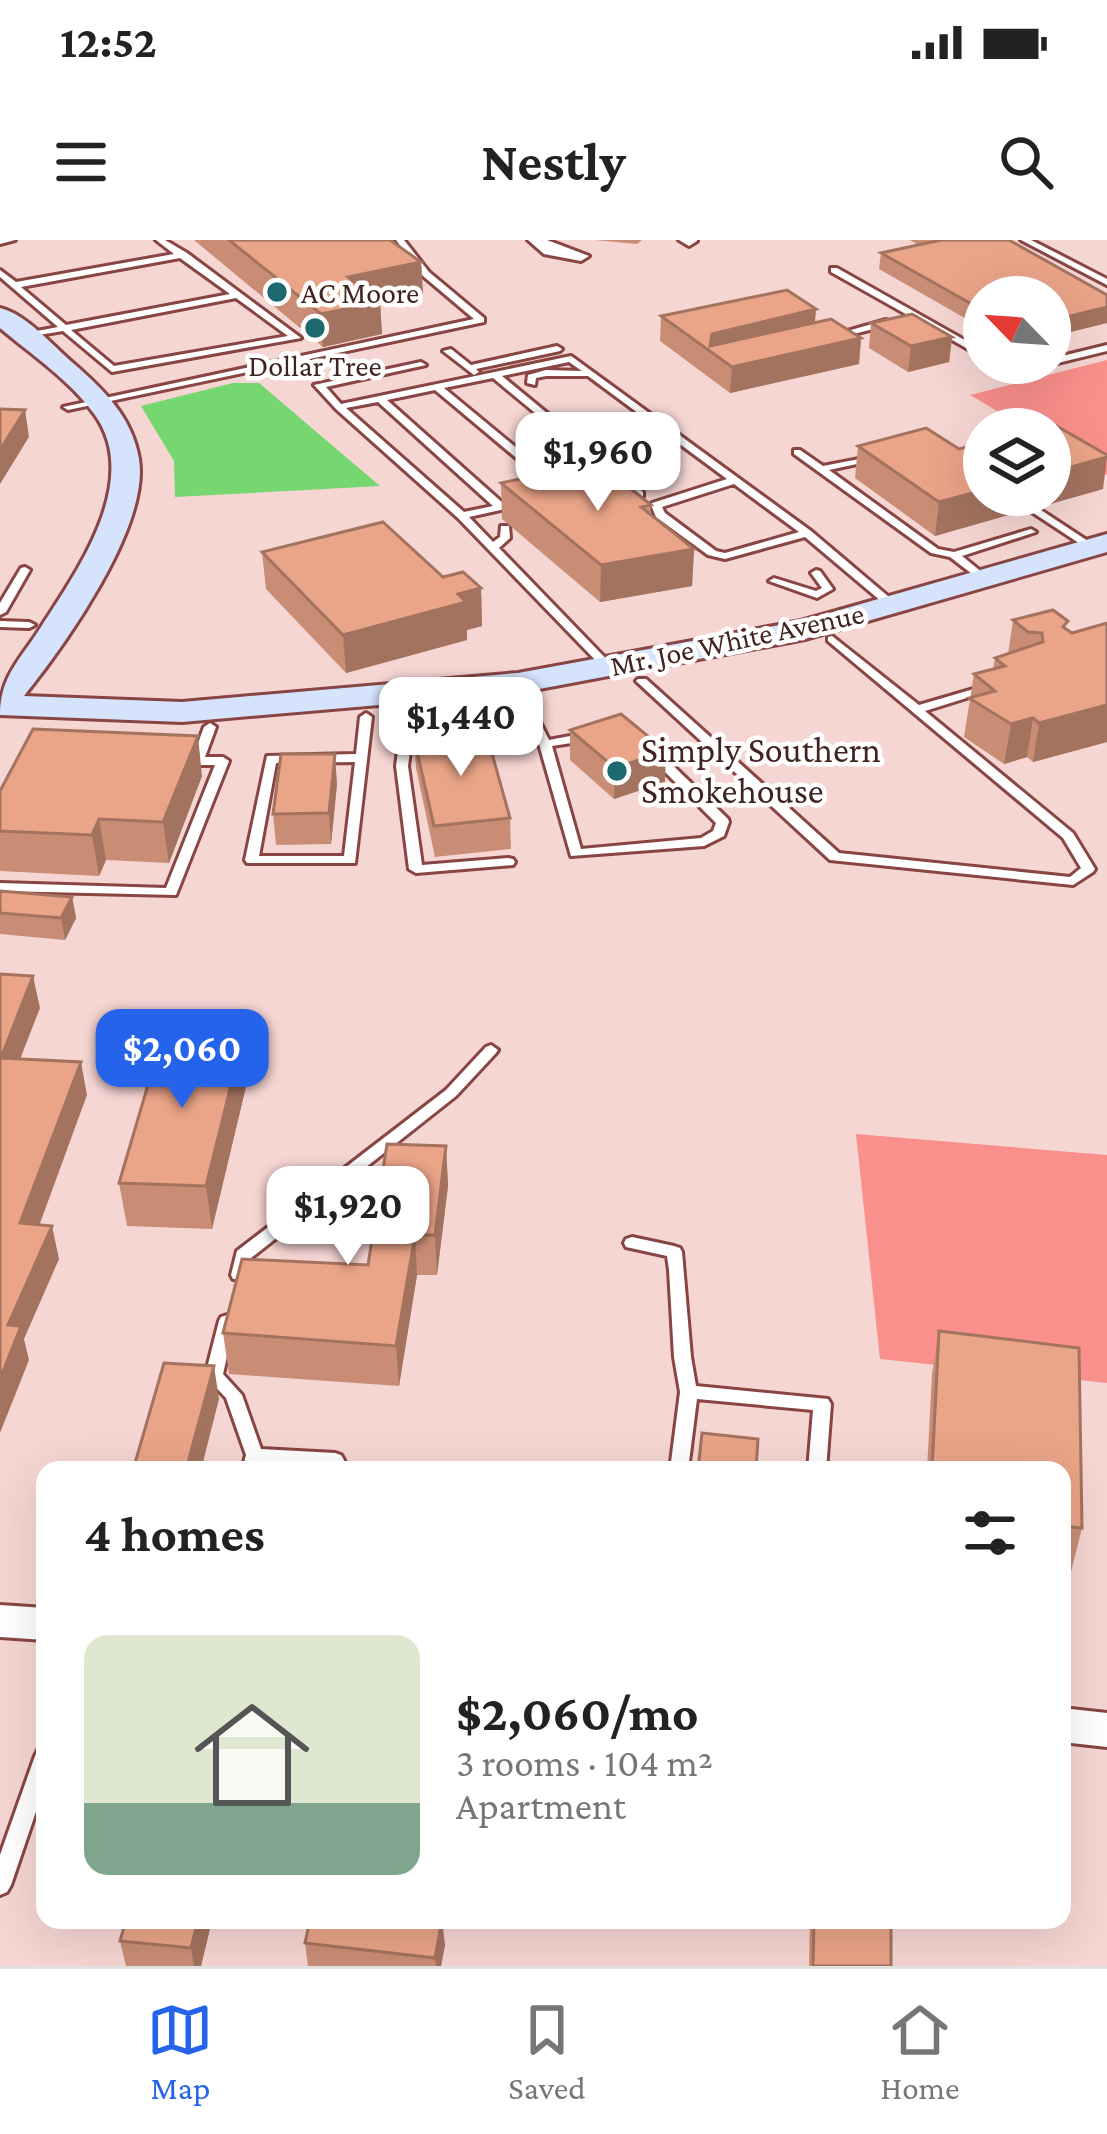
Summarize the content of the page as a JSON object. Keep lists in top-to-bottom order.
{
  "streets": {
    "main road": ["Mr. Joe White Avenue"]
  },
  "places": ["AC Moore", "Dollar Tree", "Simply Southern Smokehouse"],
  "north": "top left",
  "page": {
    "status": "12:52",
    "header": "Nestly",
    "price": [
      "$1,960",
      "$1,440",
      "$2,060",
      "$1,920"
    ],
    "heading": "4 homes",
    "list": [
      {
        "name": "$2,060/mo",
        "note": "3 rooms · 104 m² · Apartment"
      }
    ],
    "tabs": ["Map", "Saved", "Home"]
  }
}
